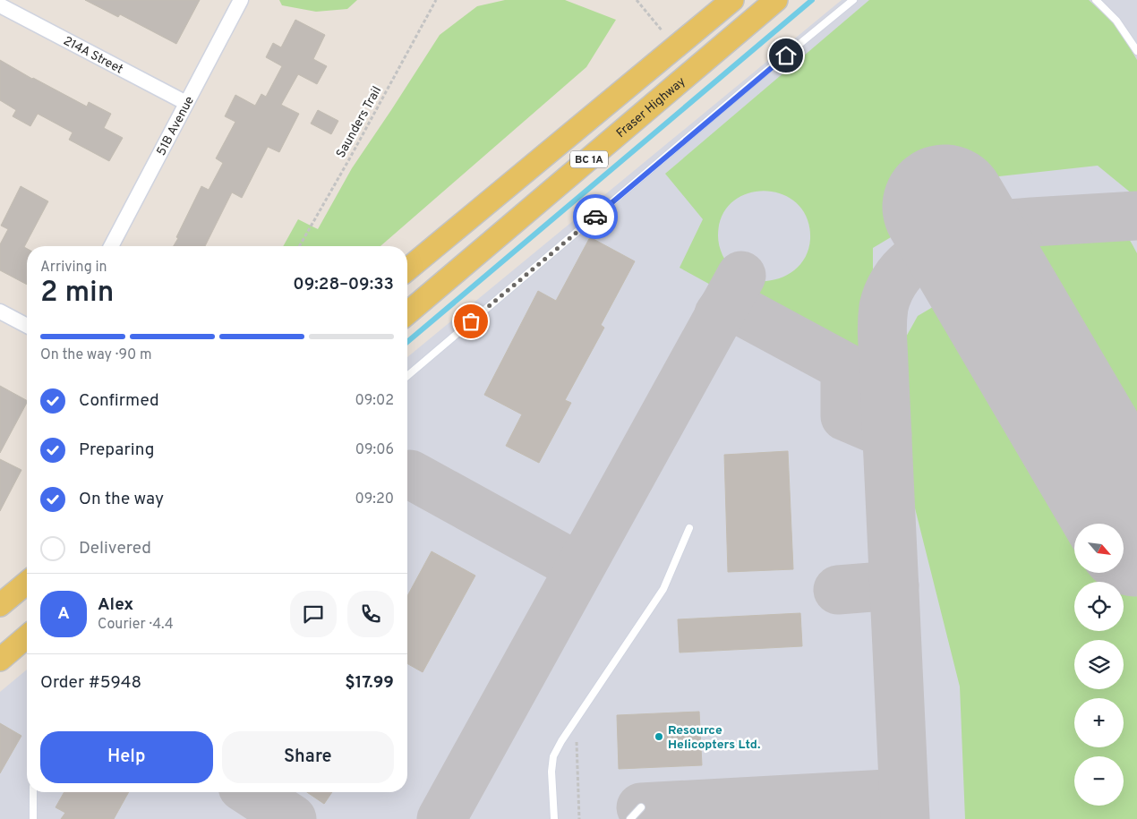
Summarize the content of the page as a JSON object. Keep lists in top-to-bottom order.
{
  "streets": {
    "main road": ["Fraser Highway", "BC 1A"],
    "street": ["214A Street", "51B Avenue"],
    "path": ["Saunders Trail"]
  },
  "crossings": [
    ["214A Street", "51B Avenue"]
  ],
  "places": ["Resource Helicopters Ltd."],
  "north": "bottom right",
  "page": {
    "heading": ["2 min", "Arriving in", "09:28–09:33"],
    "panel": [
      "Alex",
      "Courier · 4.4",
      "Order #5948",
      "$17.99"
    ],
    "bar": "On the way · 90 m",
    "list": [
      ["Confirmed", "09:02"],
      ["Preparing", "09:06"],
      ["On the way", "09:20"],
      "Delivered"
    ],
    "map_buttons": ["+", "−"],
    "round": "A",
    "buttons": ["Help", "Share"]
  }
}
